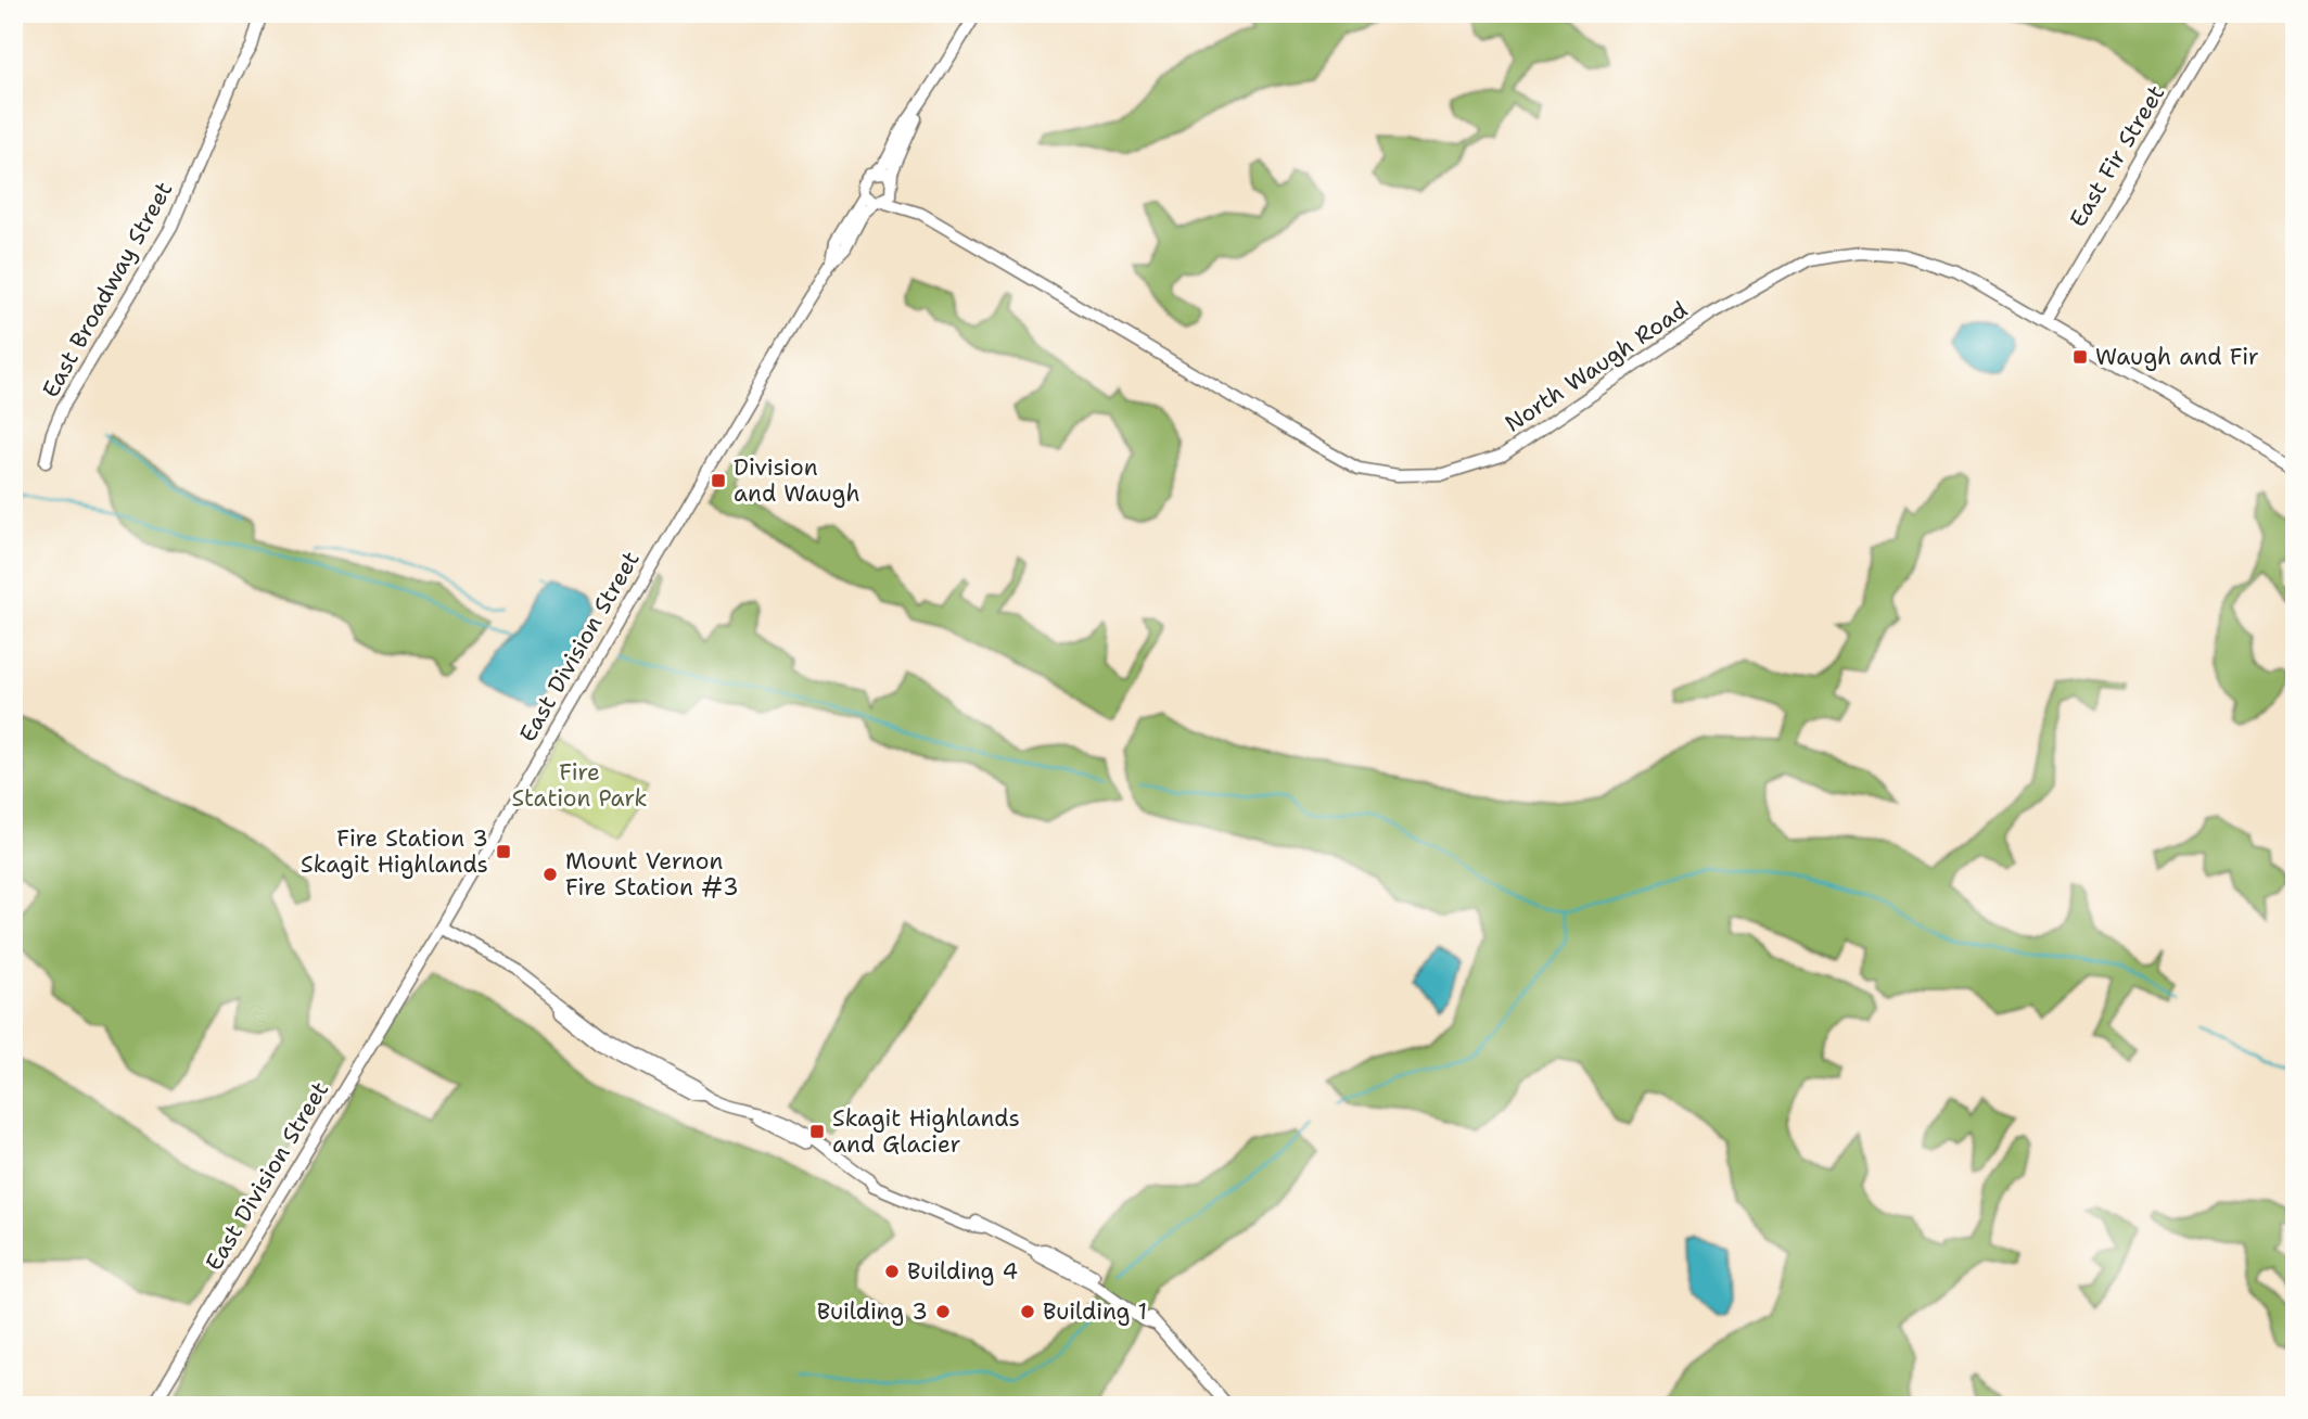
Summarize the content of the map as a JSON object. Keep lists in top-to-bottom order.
{
  "streets": {
    "street": [
      "East Fir Street",
      "East Broadway Street",
      "North Waugh Road",
      "East Division Street"
    ]
  },
  "crossings": [
    ["East Fir Street", "North Waugh Road"],
    ["North Waugh Road", "East Division Street"]
  ],
  "parks": ["Fire Station Park"],
  "places": {
    "transit": [
      "Waugh and Fir",
      "Division and Waugh",
      "Fire Station 3 Skagit Highlands",
      "Skagit Highlands and Glacier"
    ],
    "other": [
      "Mount Vernon Fire Station #3",
      "Building 4",
      "Building 3",
      "Building 1"
    ]
  }
}
